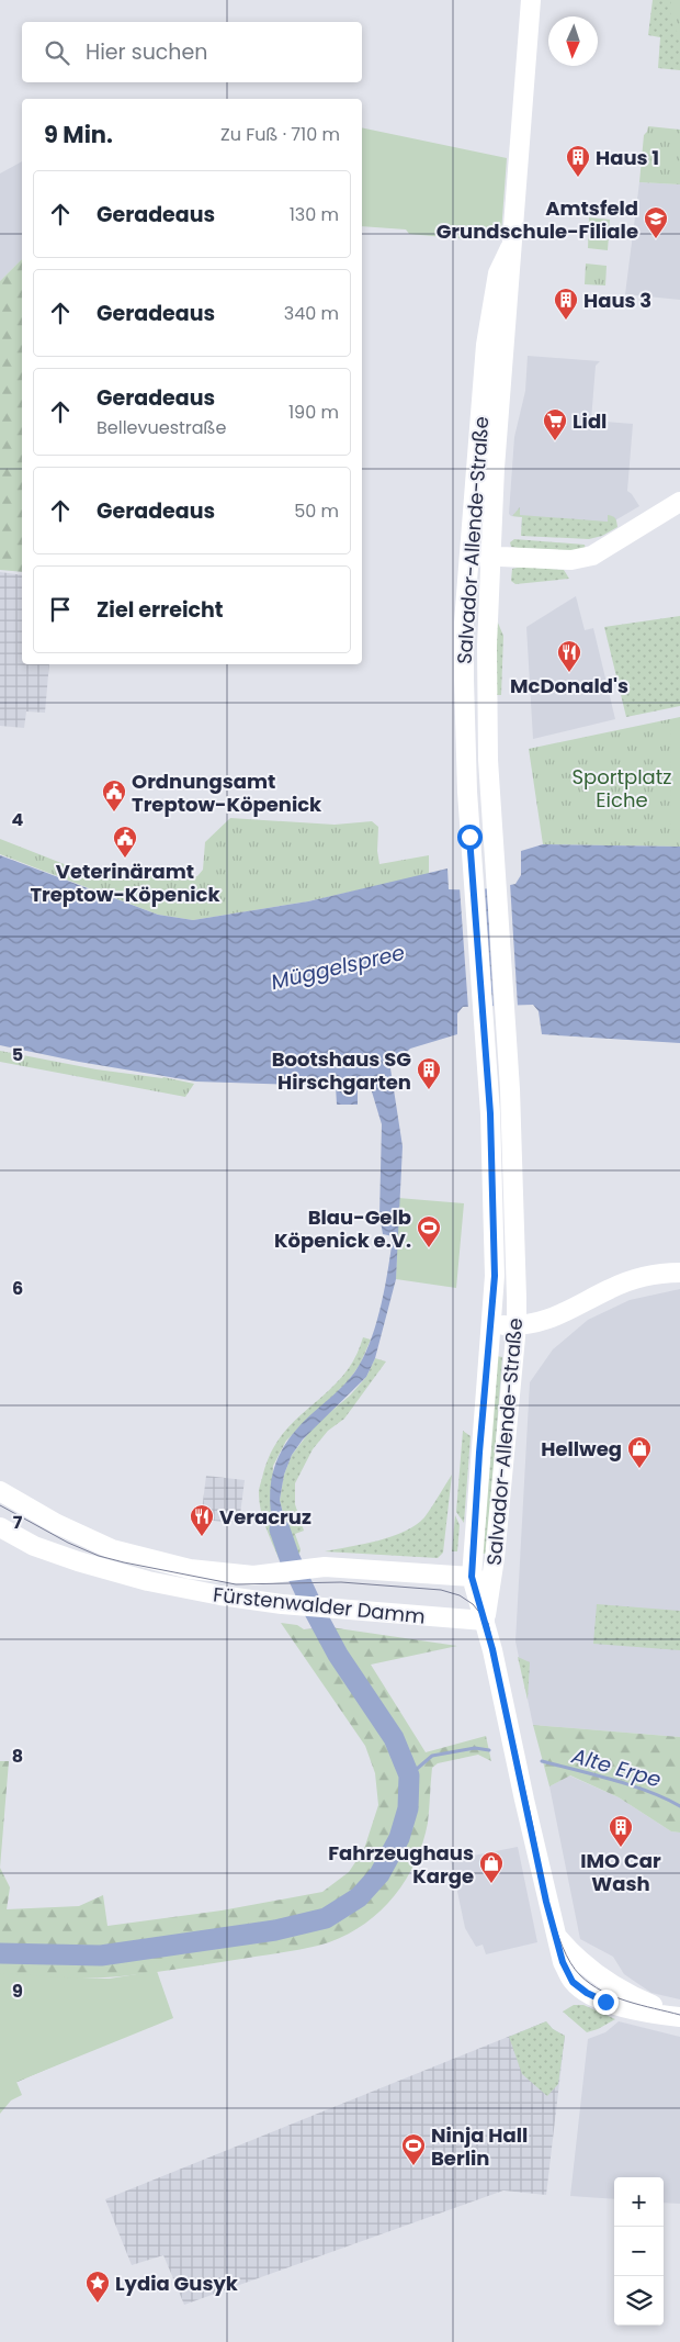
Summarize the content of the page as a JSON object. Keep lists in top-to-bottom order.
{
  "streets": {
    "main road": ["Salvador-Allende-Straße", "Fürstenwalder Damm"]
  },
  "crossings": [
    ["Salvador-Allende-Straße", "Fürstenwalder Damm"]
  ],
  "water": ["Müggelspree", "Alte Erpe"],
  "parks": ["Sportplatz Eiche"],
  "places": {
    "building": [
      "Haus 1",
      "Haus 3",
      "Bootshaus SG Hirschgarten",
      "IMO Car Wash"
    ],
    "school or university": ["Amtsfeld Grundschule-Filiale"],
    "supermarket": ["Lidl"],
    "restaurant": ["McDonald's", "Veracruz"],
    "public building": ["Ordnungsamt Treptow-Köpenick", "Veterinäramt Treptow-Köpenick"],
    "sports": ["Blau-Gelb Köpenick e.V.", "Ninja Hall Berlin"],
    "shop": ["Hellweg", "Fahrzeughaus Karge"],
    "place": ["Lydia Gusyk"]
  },
  "north": "bottom",
  "page": {
    "search": "Hier suchen",
    "heading": ["9 Min.", "Zu Fuß · 710 m"],
    "list": [
      ["Geradeaus", "130 m"],
      ["Geradeaus", "340 m"],
      ["Geradeaus", "Bellevuestraße", "190 m"],
      ["Geradeaus", "50 m"],
      "Ziel erreicht"
    ],
    "map_buttons": ["+", "−"]
  },
  "grid": {
    "rows": [
      "4",
      "5",
      "6",
      "7",
      "8",
      "9"
    ]
  }
}
